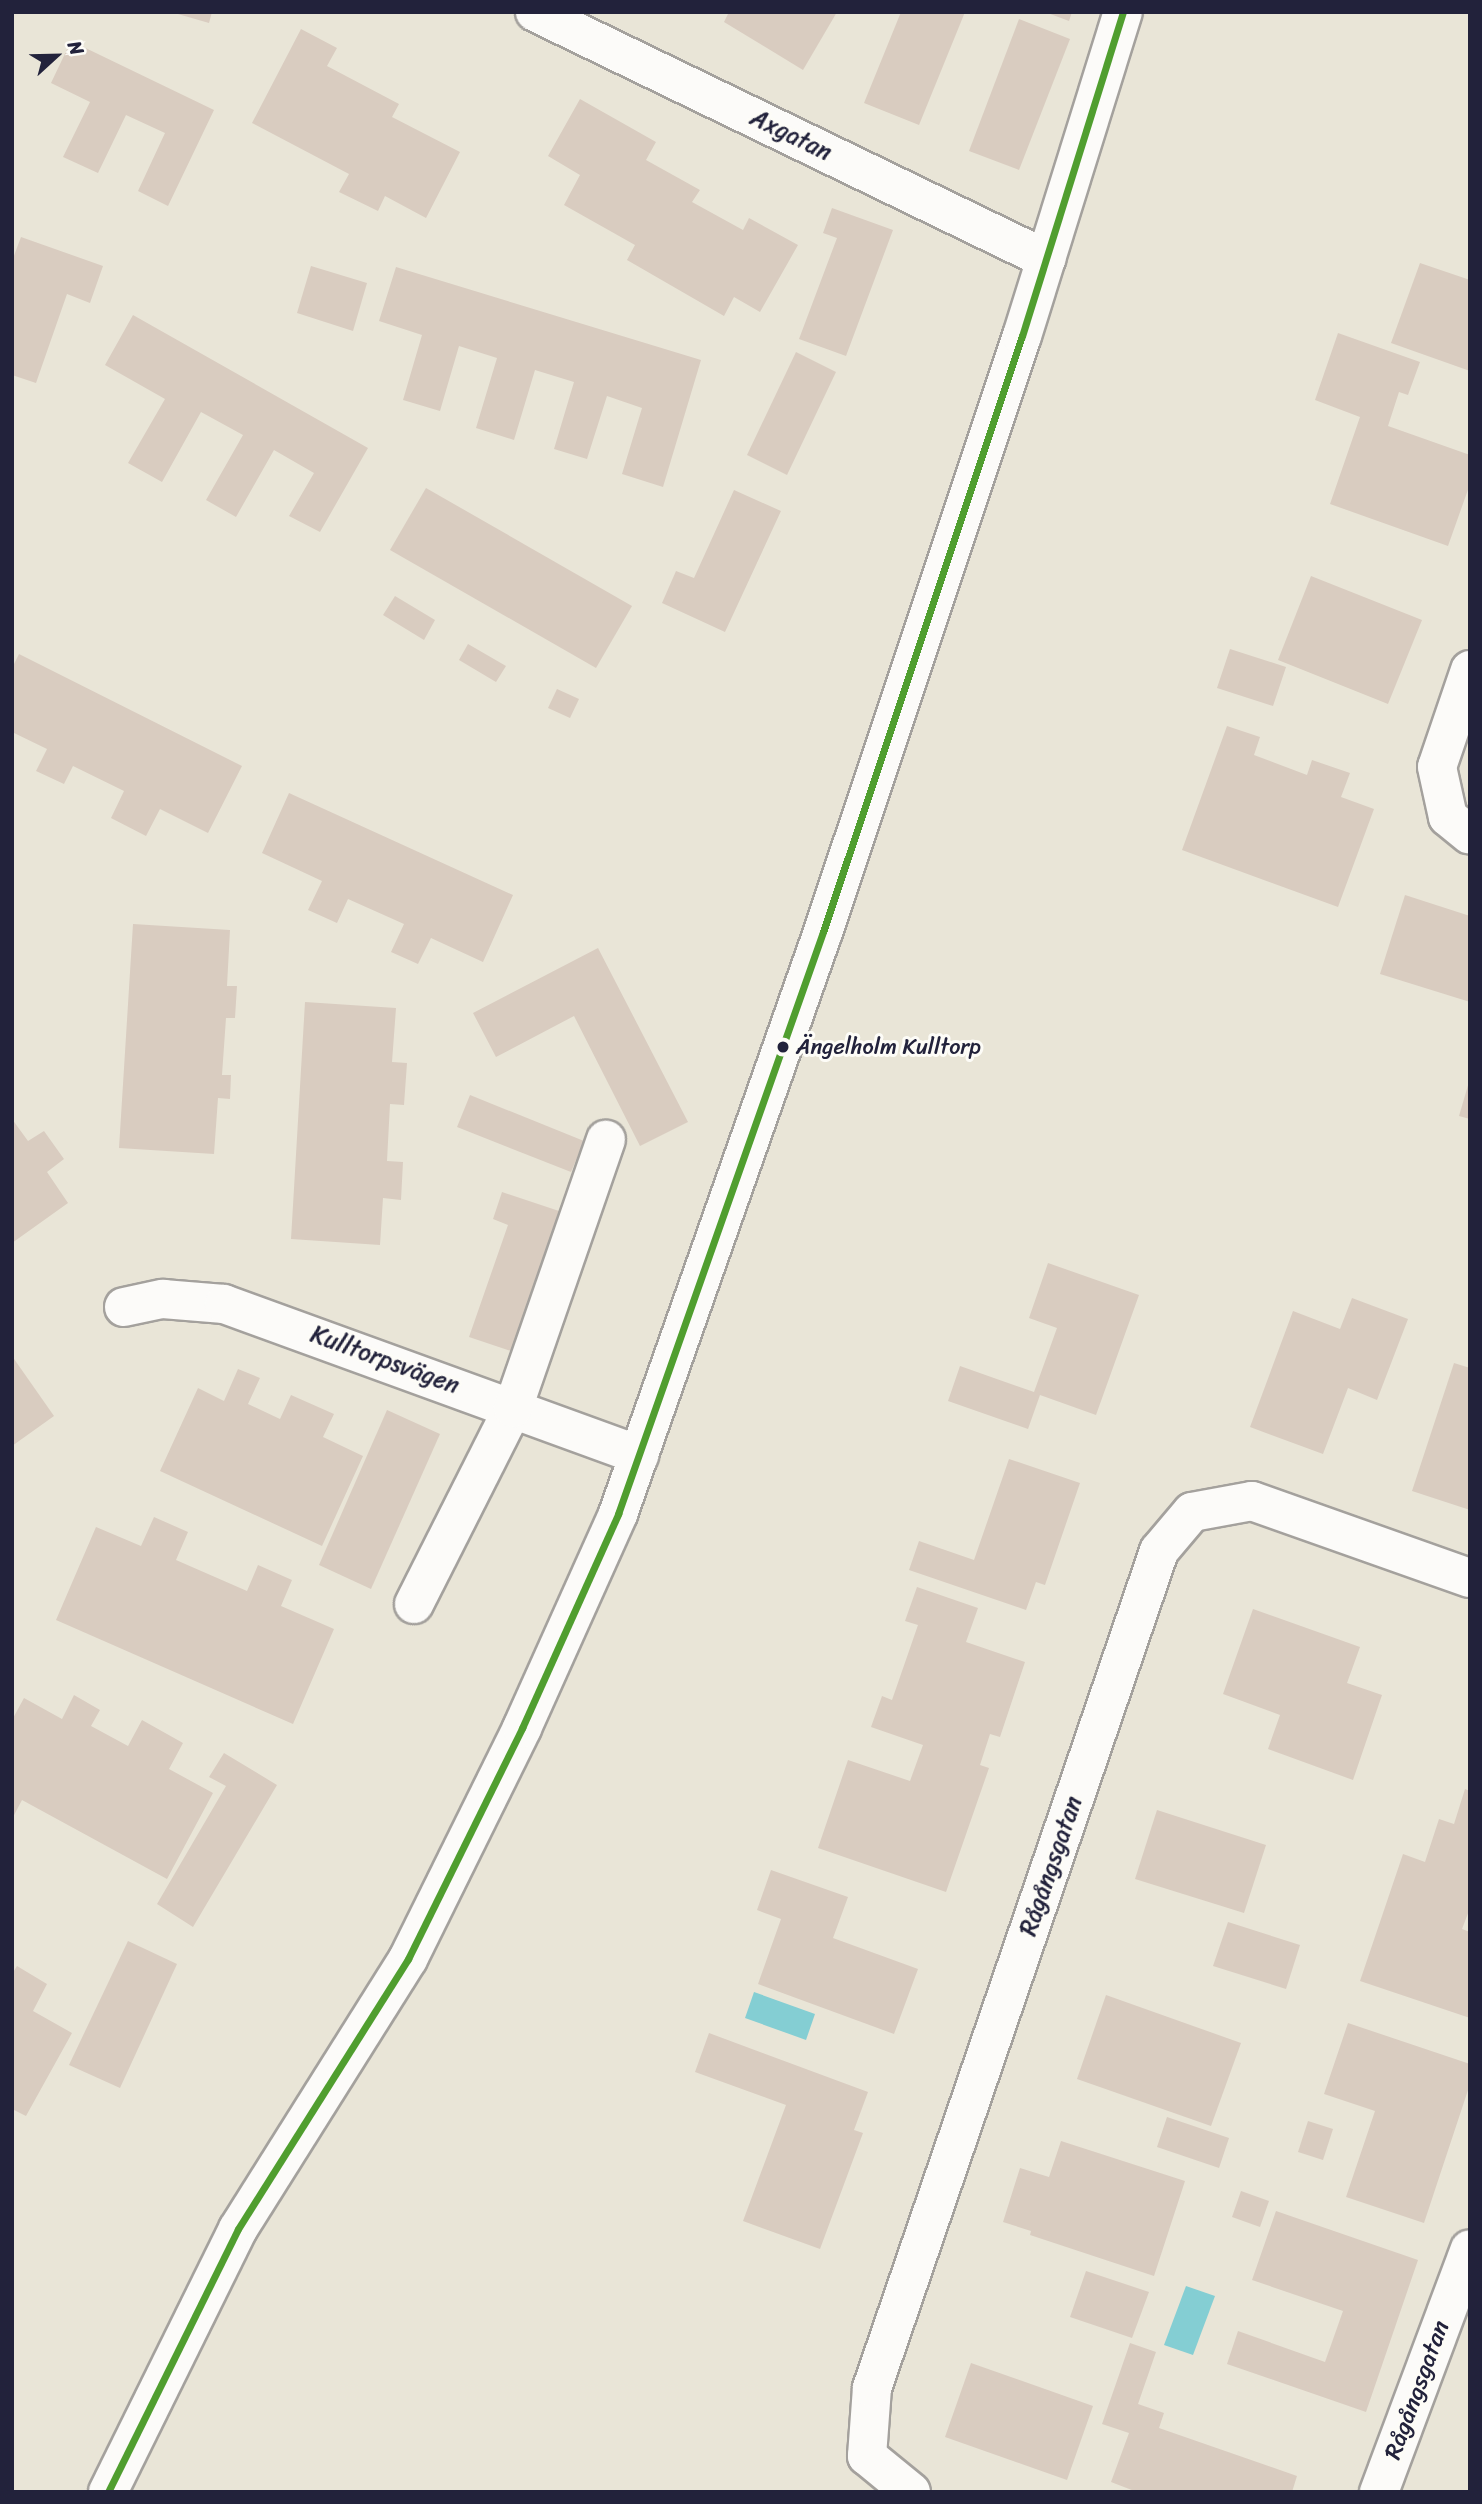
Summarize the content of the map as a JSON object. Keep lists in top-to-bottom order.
{
  "streets": {
    "street": ["Axgatan", "Kulltorpsvägen", "Rågångsgatan"]
  },
  "places": ["Ängelholm Kulltorp"],
  "north": "right"
}
